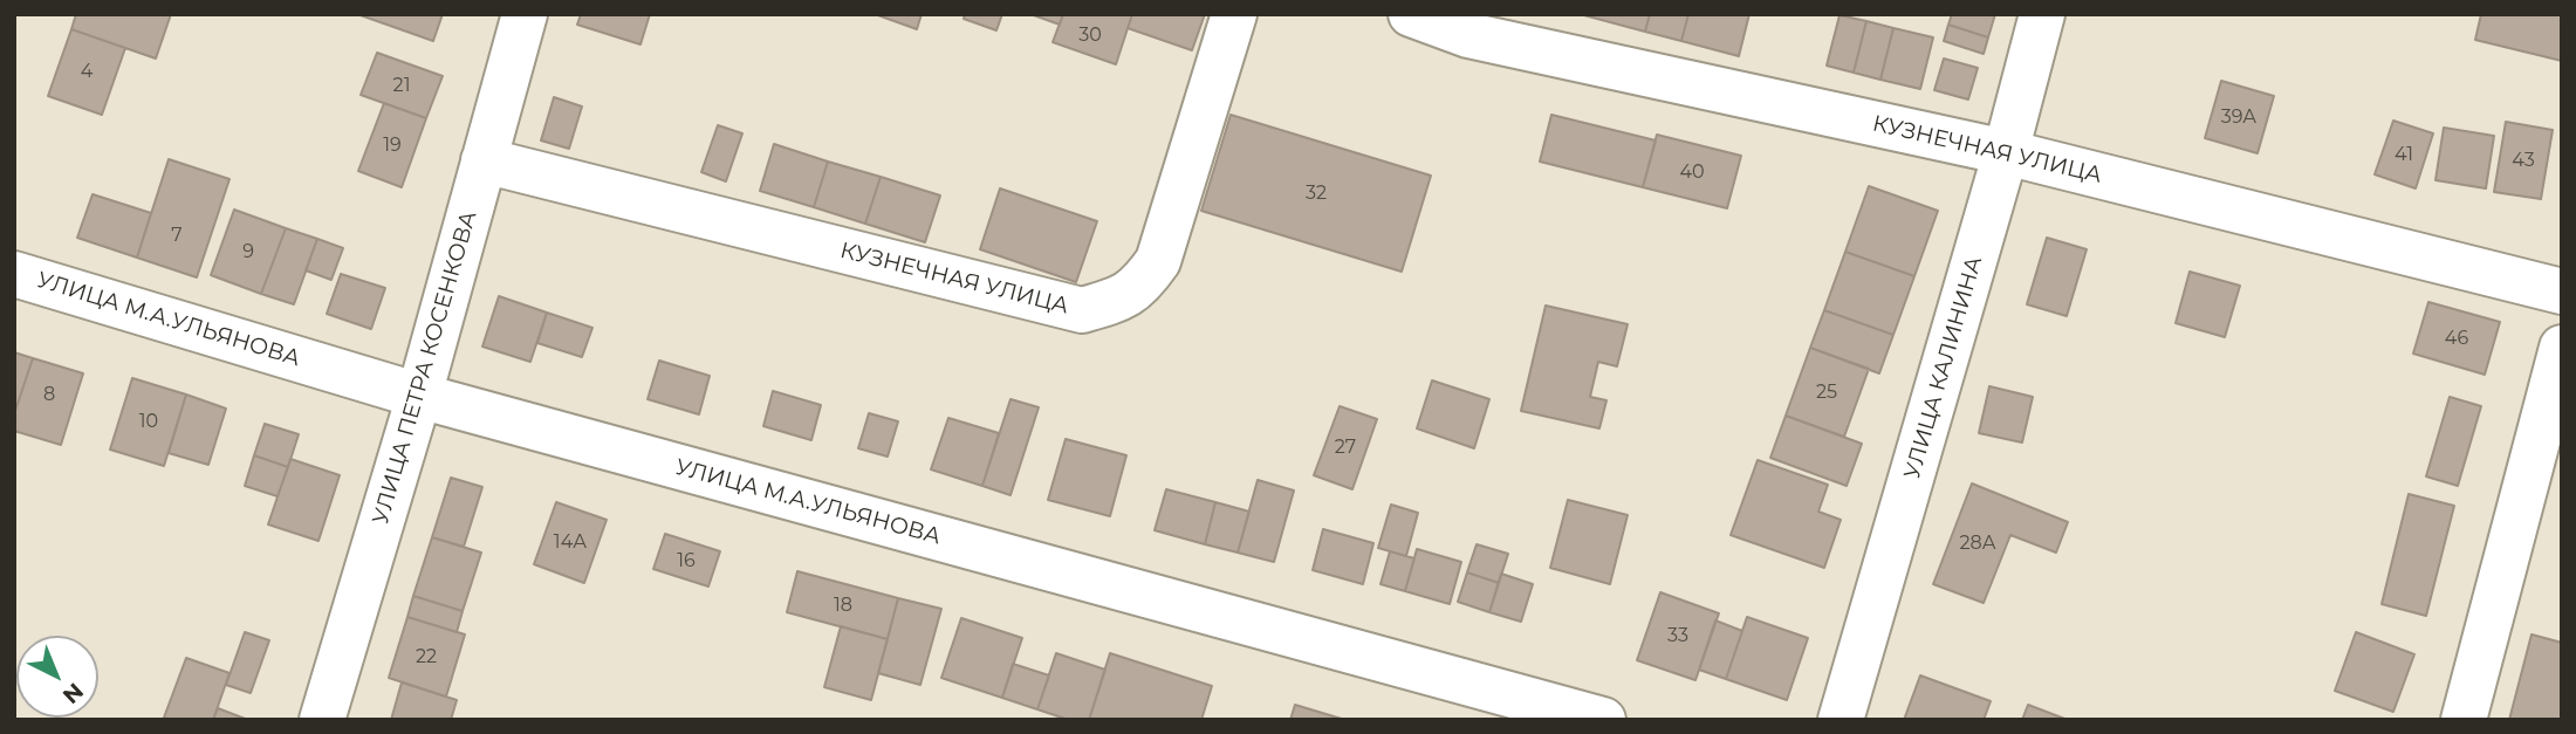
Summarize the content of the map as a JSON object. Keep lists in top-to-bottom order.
{
  "streets": {
    "street": [
      "КУЗНЕЧНАЯ УЛИЦА",
      "УЛИЦА М.А.УЛЬЯНОВА",
      "УЛИЦА ПЕТРА КОСЕНКОВА",
      "УЛИЦА КАЛИНИНА"
    ]
  },
  "crossings": [
    ["КУЗНЕЧНАЯ УЛИЦА", "УЛИЦА ПЕТРА КОСЕНКОВА"],
    ["КУЗНЕЧНАЯ УЛИЦА", "УЛИЦА КАЛИНИНА"],
    ["УЛИЦА М.А.УЛЬЯНОВА", "УЛИЦА ПЕТРА КОСЕНКОВА"]
  ],
  "house_numbers": [
    "30",
    "4",
    "21",
    "39А",
    "19",
    "41",
    "43",
    "40",
    "32",
    "7",
    "9",
    "46",
    "25",
    "8",
    "10",
    "27",
    "14А",
    "28А",
    "16",
    "18",
    "33",
    "22"
  ],
  "north": "bottom right"
}
